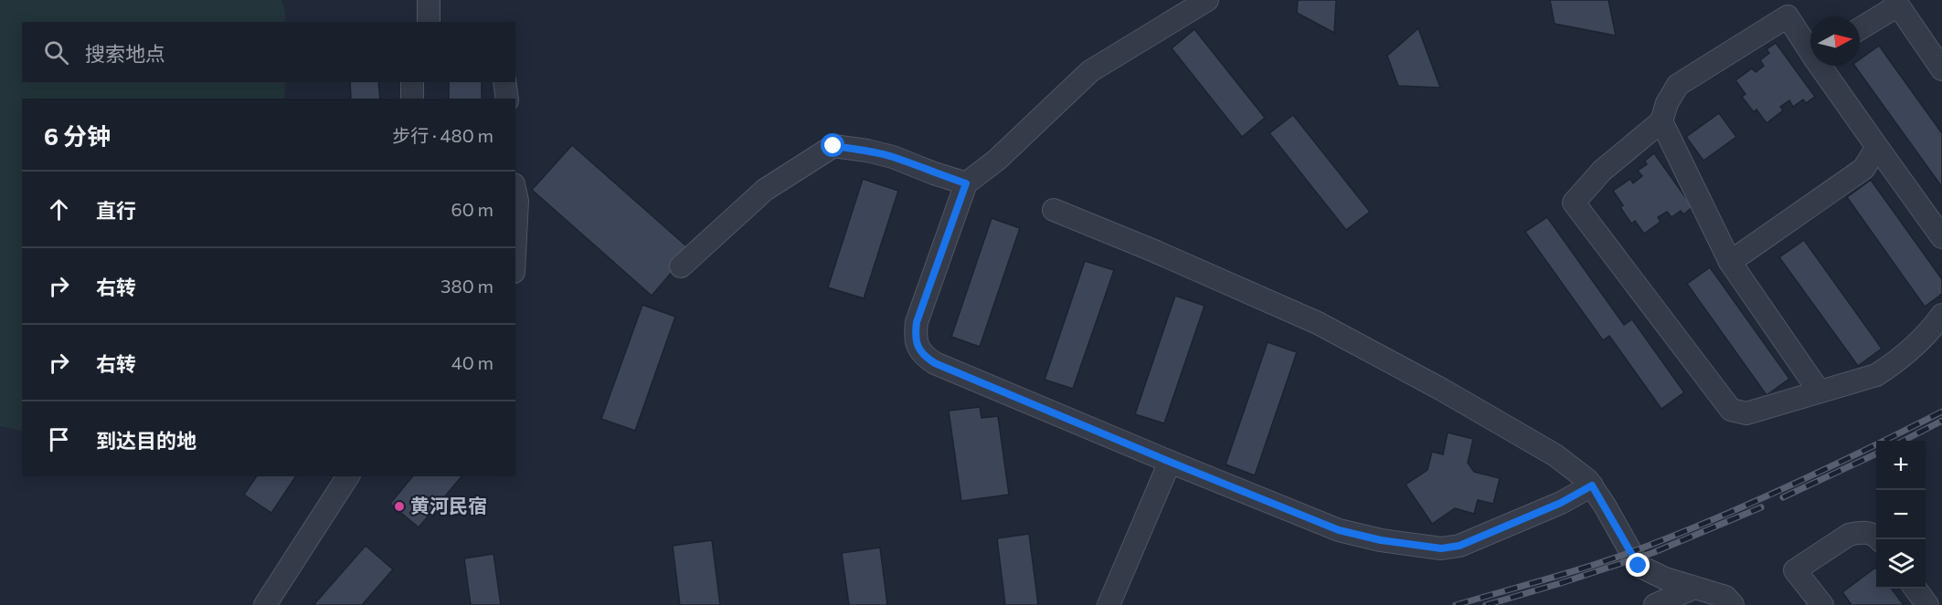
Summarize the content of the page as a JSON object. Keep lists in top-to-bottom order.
{
  "places": ["黄河民宿"],
  "north": "right",
  "page": {
    "search": "搜索地点",
    "heading": ["6 分钟", "步行 · 480 m"],
    "list": [
      ["直行", "60 m"],
      ["右转", "380 m"],
      ["右转", "40 m"],
      "到达目的地"
    ],
    "map_buttons": ["+", "−"]
  }
}
